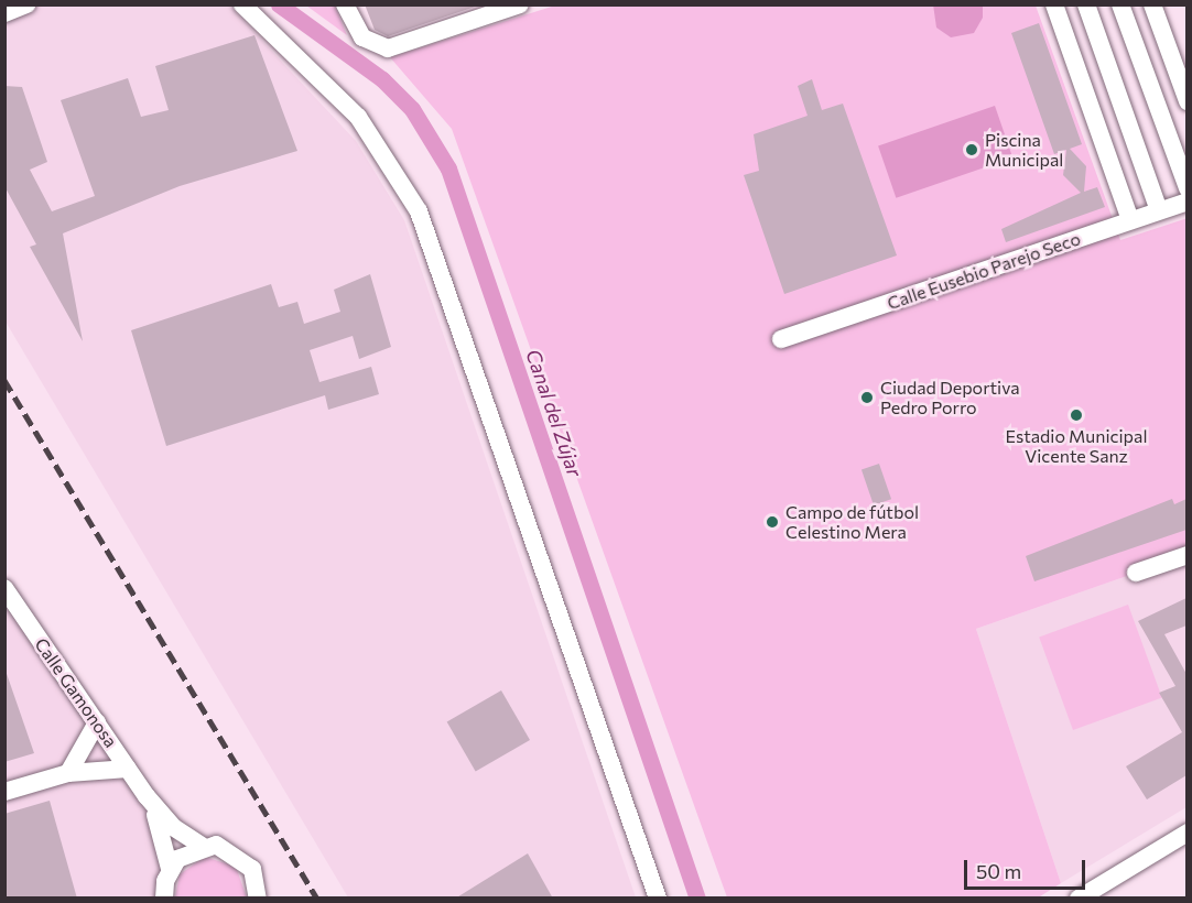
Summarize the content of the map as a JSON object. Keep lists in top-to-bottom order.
{
  "streets": {
    "street": ["Calle Eusebio Parejo Seco", "Calle Gamonosa"]
  },
  "water": ["Canal del Zújar"],
  "places": [
    "Piscina Municipal",
    "Ciudad Deportiva Pedro Porro",
    "Estadio Municipal Vicente Sanz",
    "Campo de fútbol Celestino Mera"
  ],
  "scale_bar": "50 m"
}
